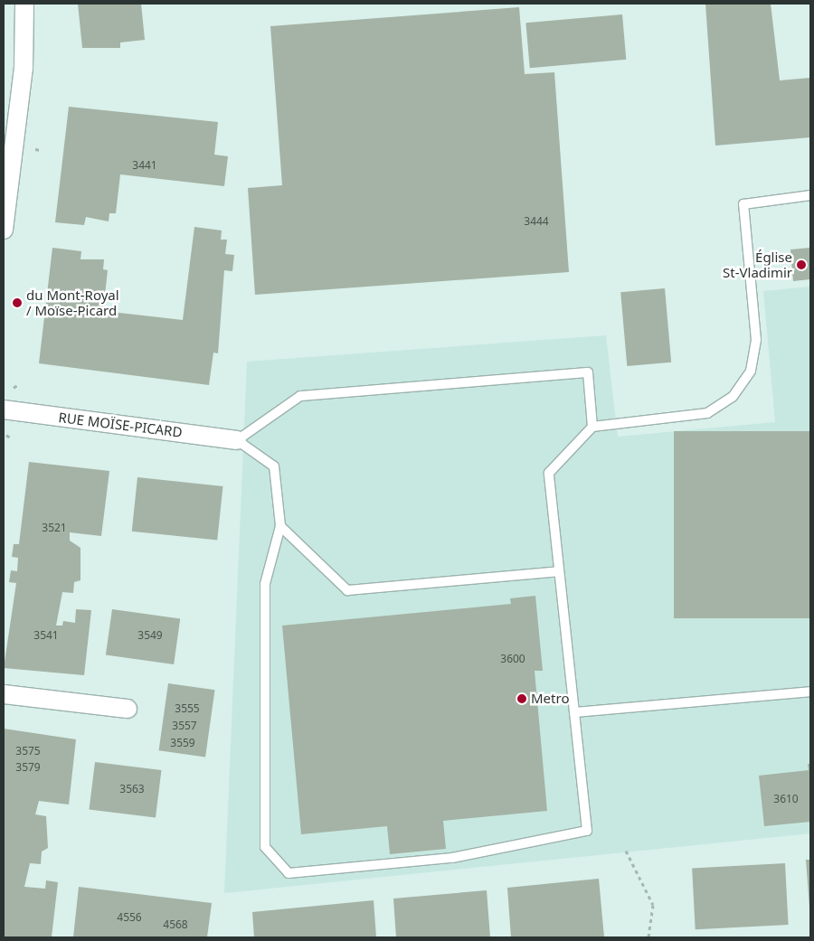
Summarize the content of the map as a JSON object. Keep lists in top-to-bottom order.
{
  "streets": {
    "street": ["RUE MOÏSE-PICARD"]
  },
  "places": ["Église St-Vladimir", "du Mont-Royal / Moïse-Picard", "Metro"],
  "house_numbers": [
    "3441",
    "3444",
    "3521",
    "3541",
    "3549",
    "3600",
    "3555",
    "3557",
    "3559",
    "3575",
    "3579",
    "3563",
    "3610",
    "4556",
    "4568"
  ]
}
